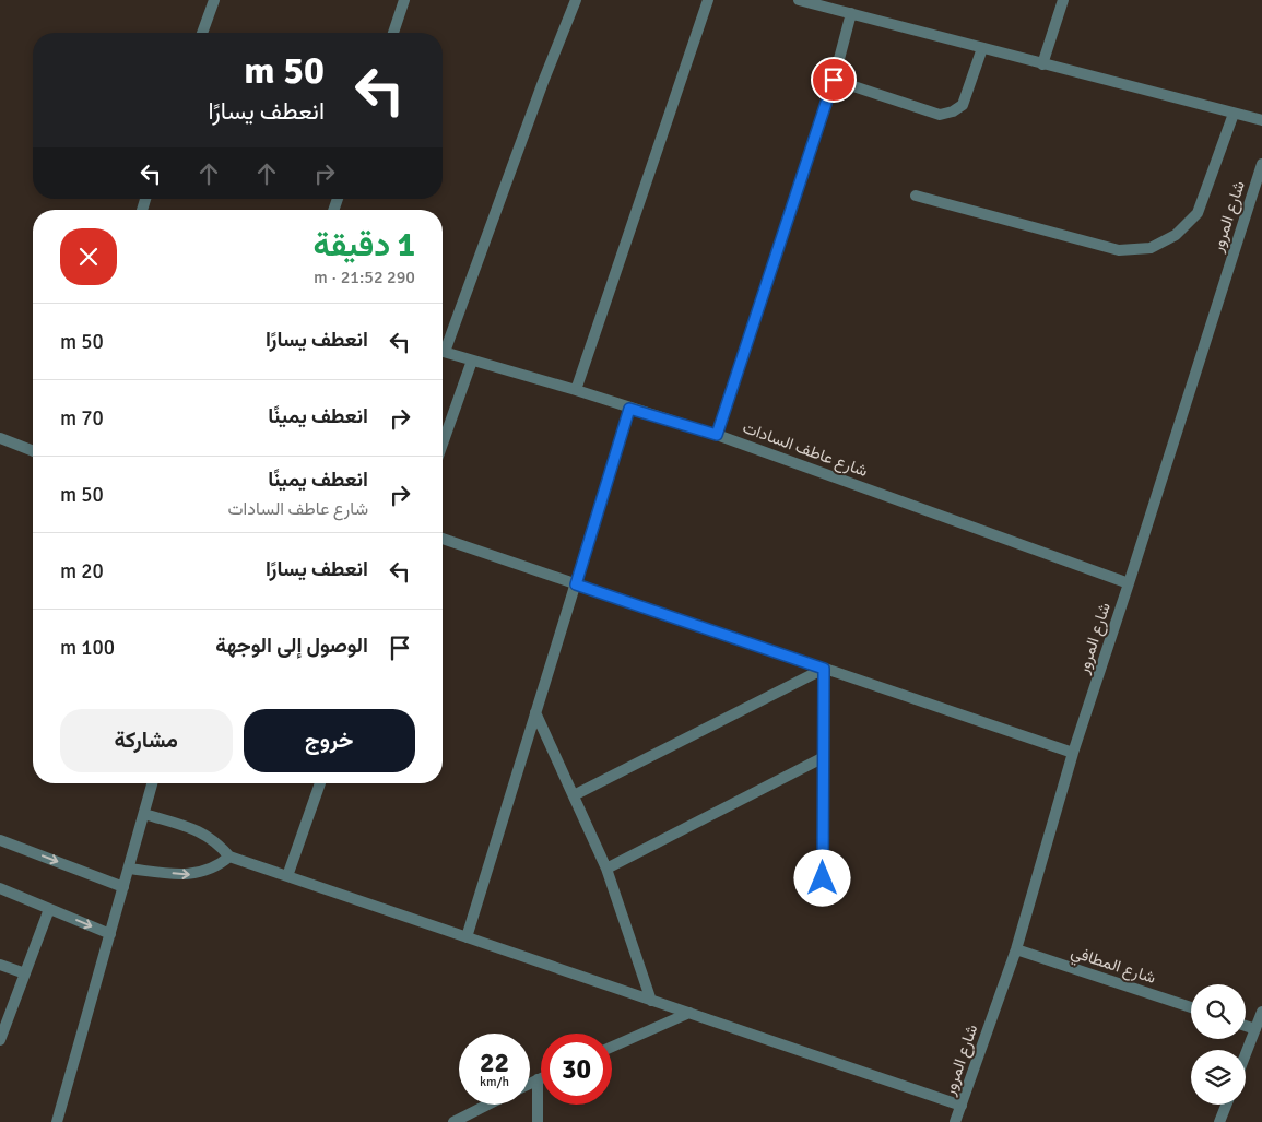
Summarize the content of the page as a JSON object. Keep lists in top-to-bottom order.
{
  "streets": {
    "street": ["شارع المرور", "شارع عاطف السادات", "شارع المطافي"]
  },
  "crossings": [
    ["شارع المرور", "شارع عاطف السادات"],
    ["شارع المرور", "شارع المطافي"]
  ],
  "page": {
    "turn": ["50 m", "انعطف يسارًا"],
    "heading": ["1 دقيقة", "290 m · 21:52"],
    "list": [
      {
        "name": "انعطف يسارًا",
        "value": "50 m"
      },
      {
        "name": "انعطف يمينًا",
        "value": "70 m"
      },
      {
        "name": "انعطف يمينًا",
        "note": "شارع عاطف السادات",
        "value": "50 m"
      },
      {
        "name": "انعطف يسارًا",
        "value": "20 m"
      },
      {
        "name": "الوصول إلى الوجهة",
        "value": "100 m"
      }
    ],
    "buttons": ["خروج", "مشاركة"],
    "speed": "22 km/h",
    "limit": "30"
  }
}
